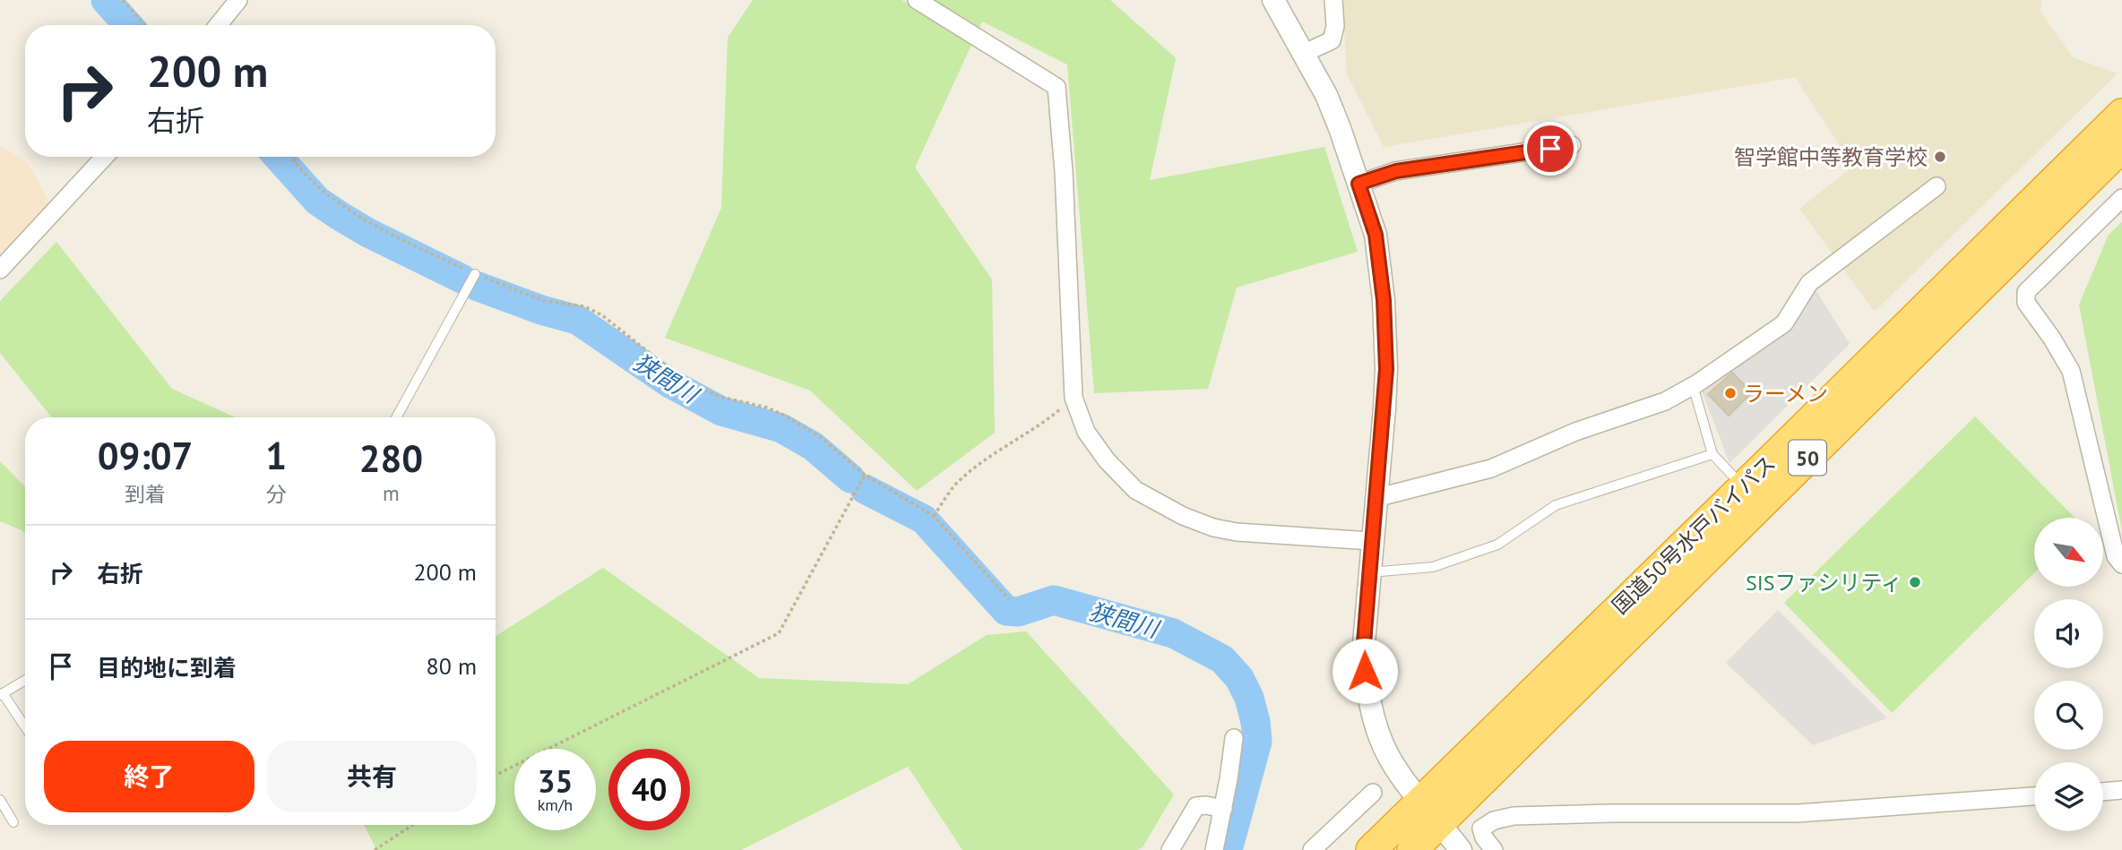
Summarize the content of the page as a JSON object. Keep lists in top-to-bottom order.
{
  "streets": {
    "highway": ["50", "国道50号水戸バイパス"]
  },
  "water": ["狭間川"],
  "places": ["智学館中等教育学校", "ラーメン", "SISファシリティ"],
  "north": "bottom right",
  "page": {
    "turn": ["200 m", "右折"],
    "eta": [
      "09:07",
      "到着",
      "1",
      "分",
      "280",
      "m"
    ],
    "list": [
      {
        "name": "右折",
        "value": "200 m"
      },
      {
        "name": "目的地に到着",
        "value": "80 m"
      }
    ],
    "buttons": ["終了", "共有"],
    "speed": "35 km/h",
    "limit": "40"
  }
}
